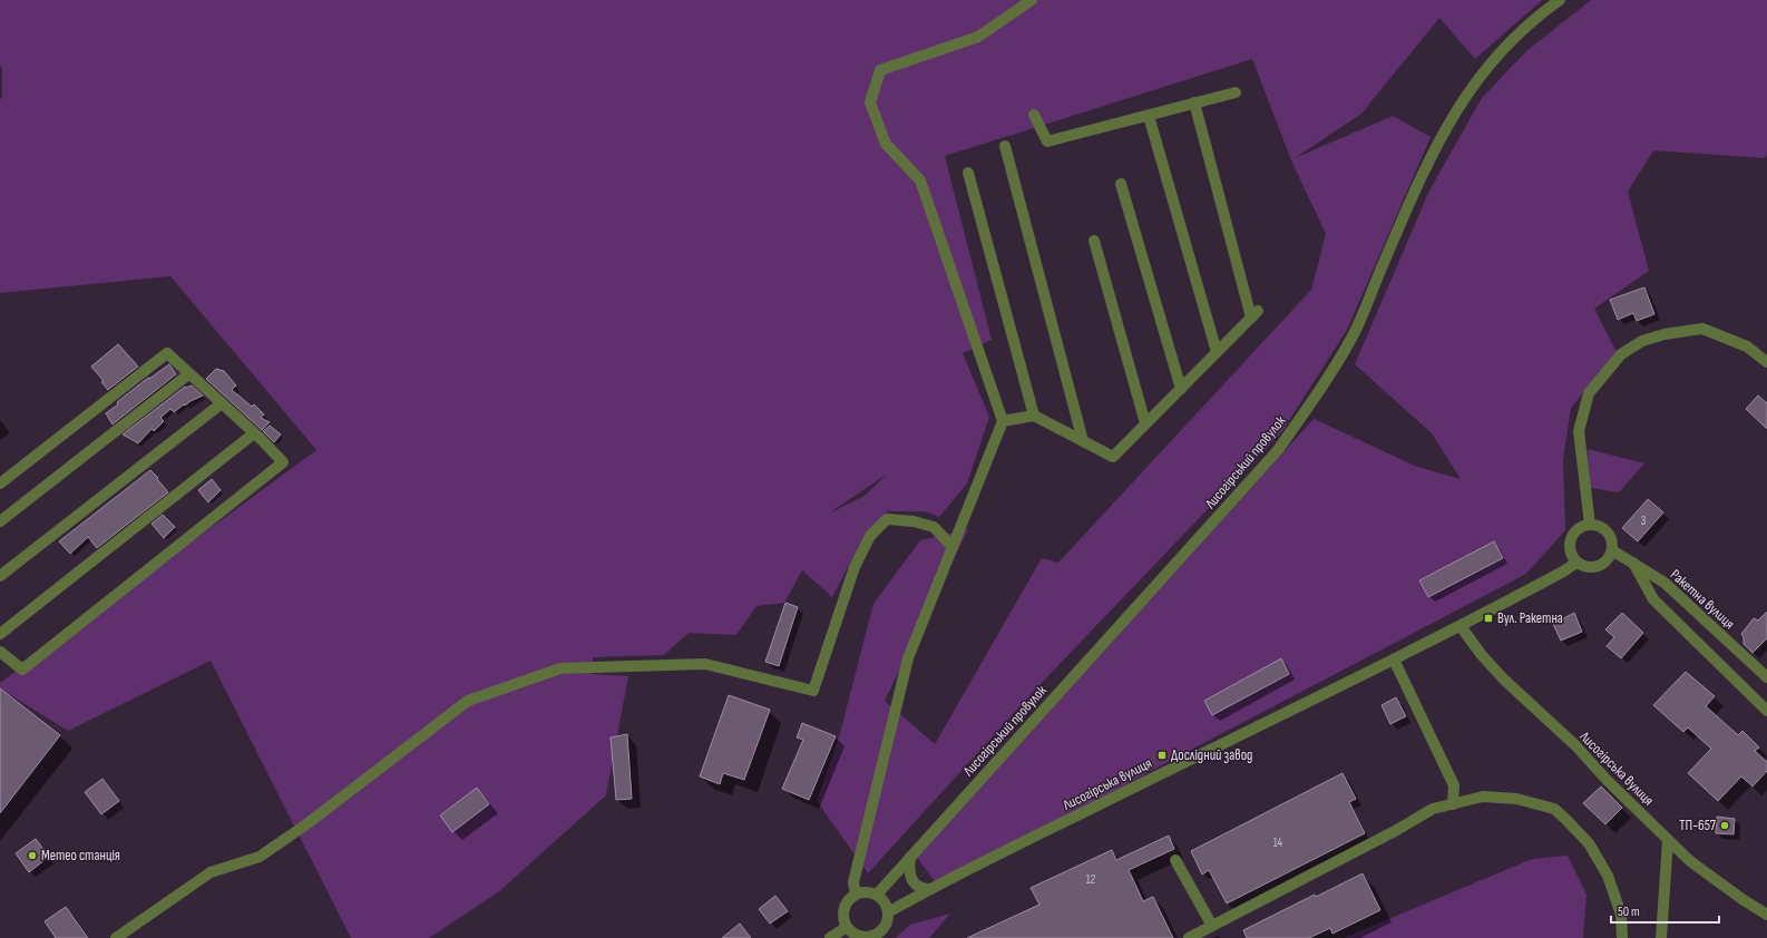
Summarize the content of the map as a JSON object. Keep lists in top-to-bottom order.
{
  "streets": {
    "street": ["Лисогірський провулок", "Ракетна вулиця", "Лисогірська вулиця"]
  },
  "crossings": [
    ["Лисогірський провулок", "Лисогірська вулиця"],
    ["Ракетна вулиця", "Лисогірська вулиця"]
  ],
  "places": {
    "transit": ["Вул. Ракетна", "Дослідний завод"],
    "other": ["ТП-657", "Метео станція"]
  },
  "house_numbers": ["3", "14", "12"],
  "scale_bar": "50 m"
}
